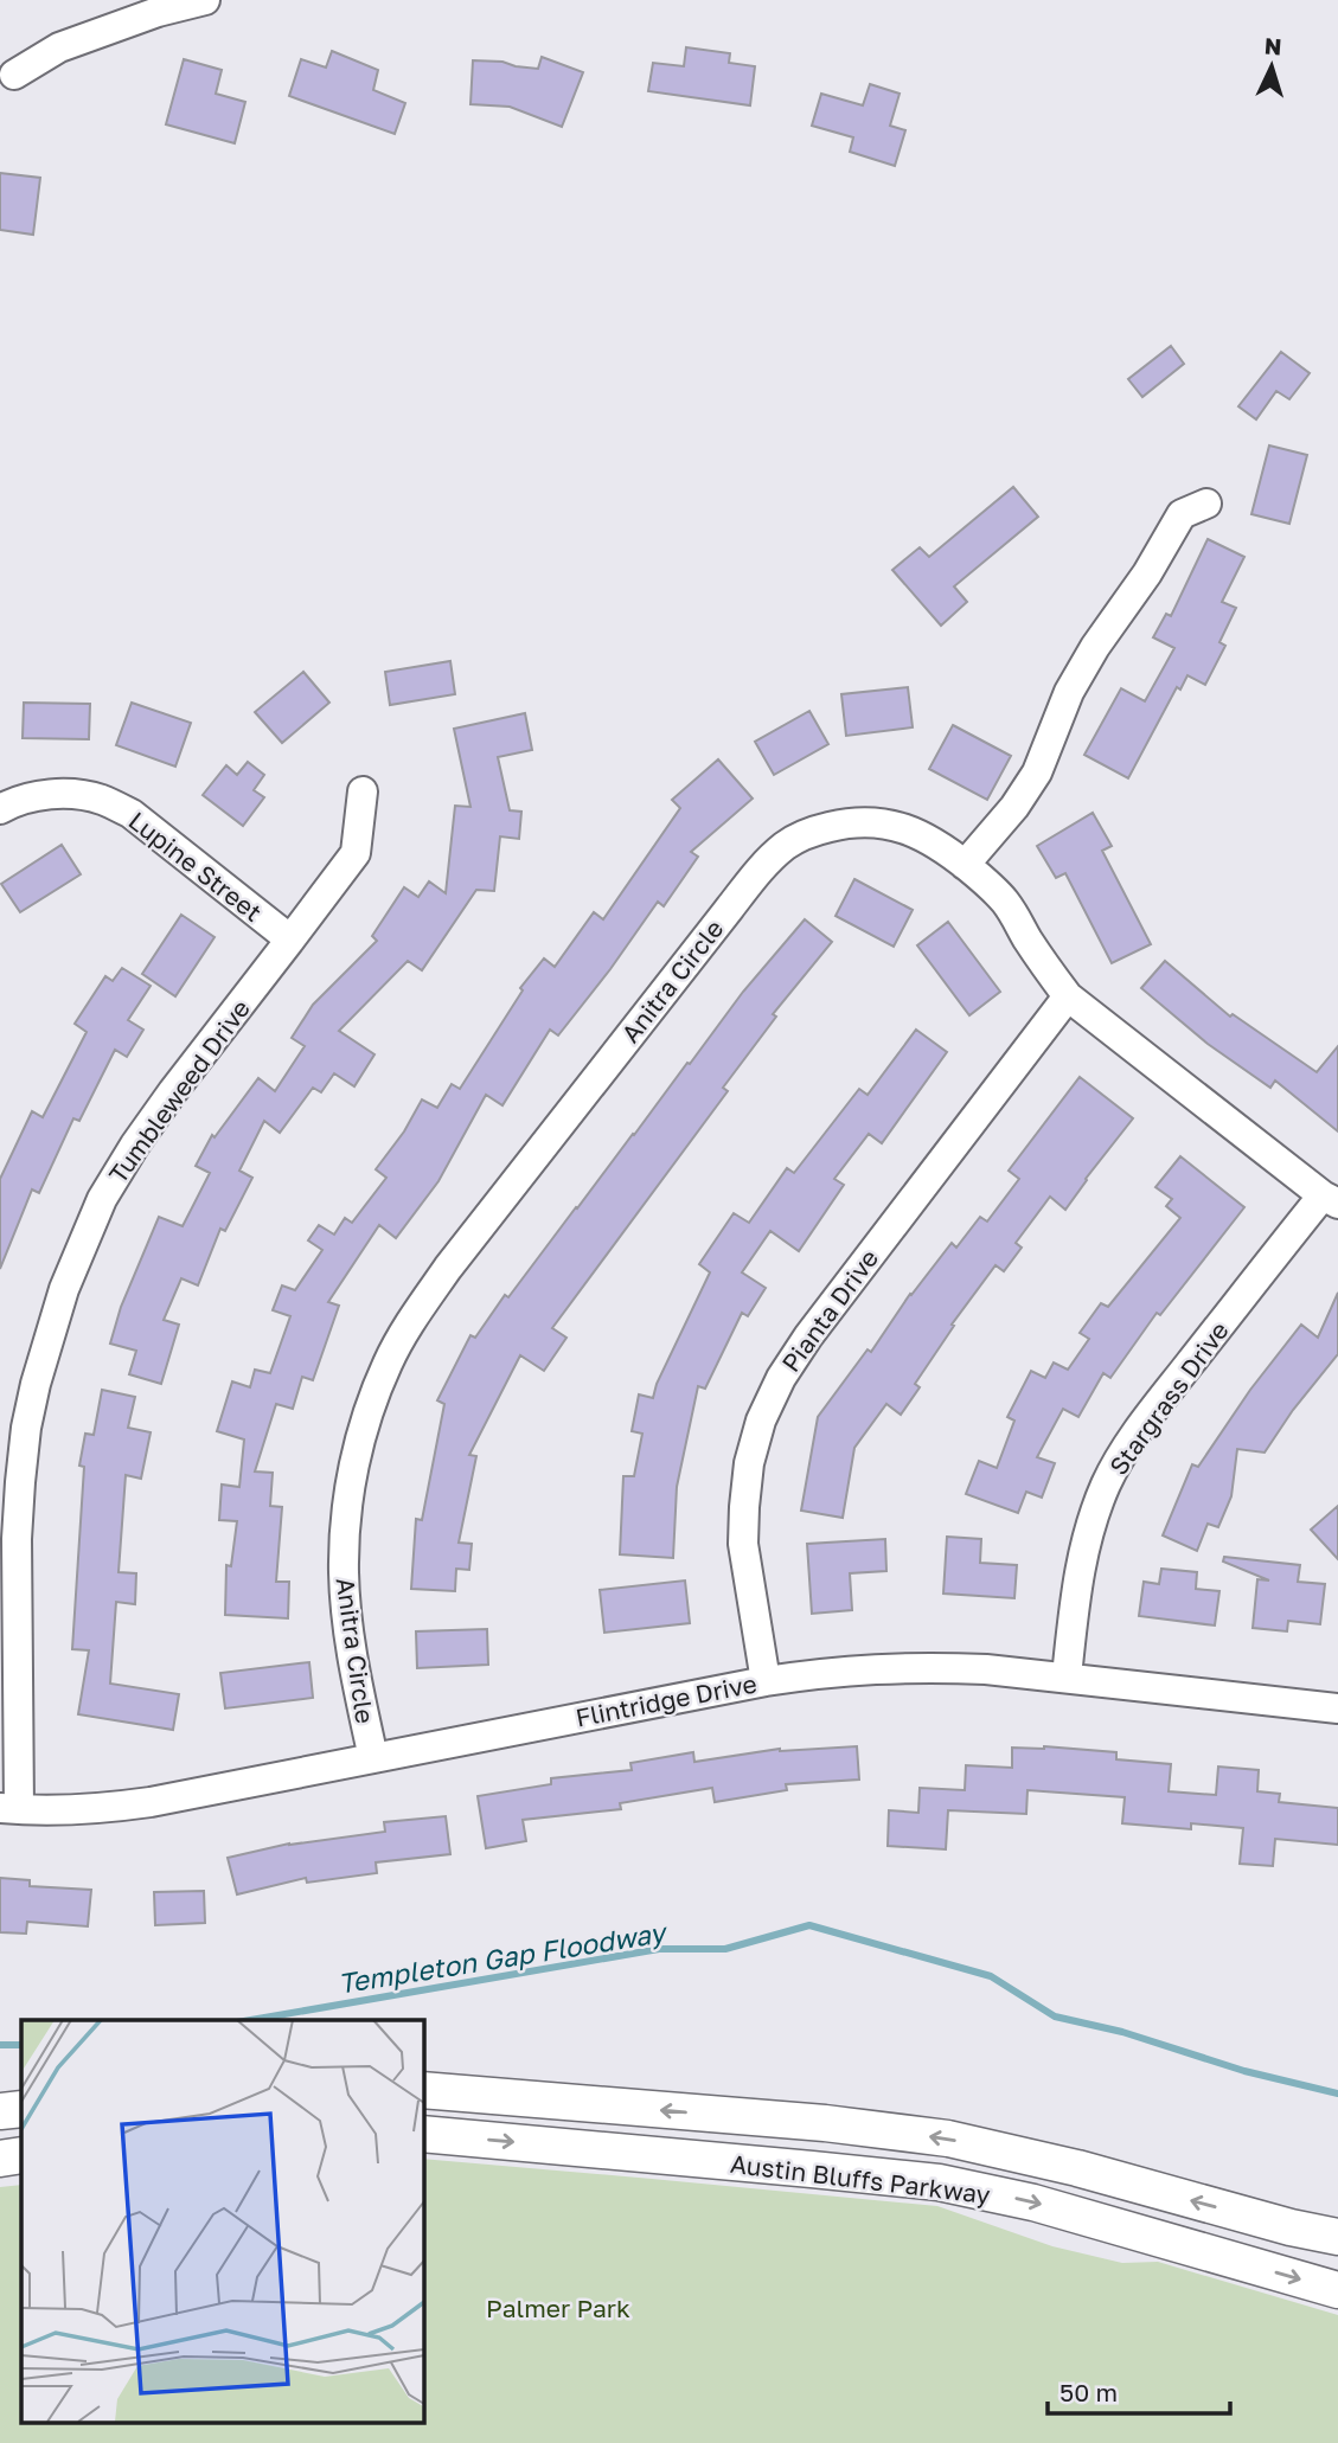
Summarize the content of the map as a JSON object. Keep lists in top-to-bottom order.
{
  "streets": {
    "main road": ["Austin Bluffs Parkway"],
    "street": [
      "Lupine Street",
      "Anitra Circle",
      "Tumbleweed Drive",
      "Pianta Drive",
      "Stargrass Drive",
      "Flintridge Drive"
    ]
  },
  "crossings": [
    ["Lupine Street", "Tumbleweed Drive"],
    ["Anitra Circle", "Pianta Drive"],
    ["Anitra Circle", "Stargrass Drive"],
    ["Anitra Circle", "Flintridge Drive"],
    ["Tumbleweed Drive", "Flintridge Drive"],
    ["Pianta Drive", "Flintridge Drive"],
    ["Stargrass Drive", "Flintridge Drive"]
  ],
  "water": ["Templeton Gap Floodway"],
  "parks": ["Palmer Park"],
  "scale_bar": "50 m",
  "north": "top"
}
